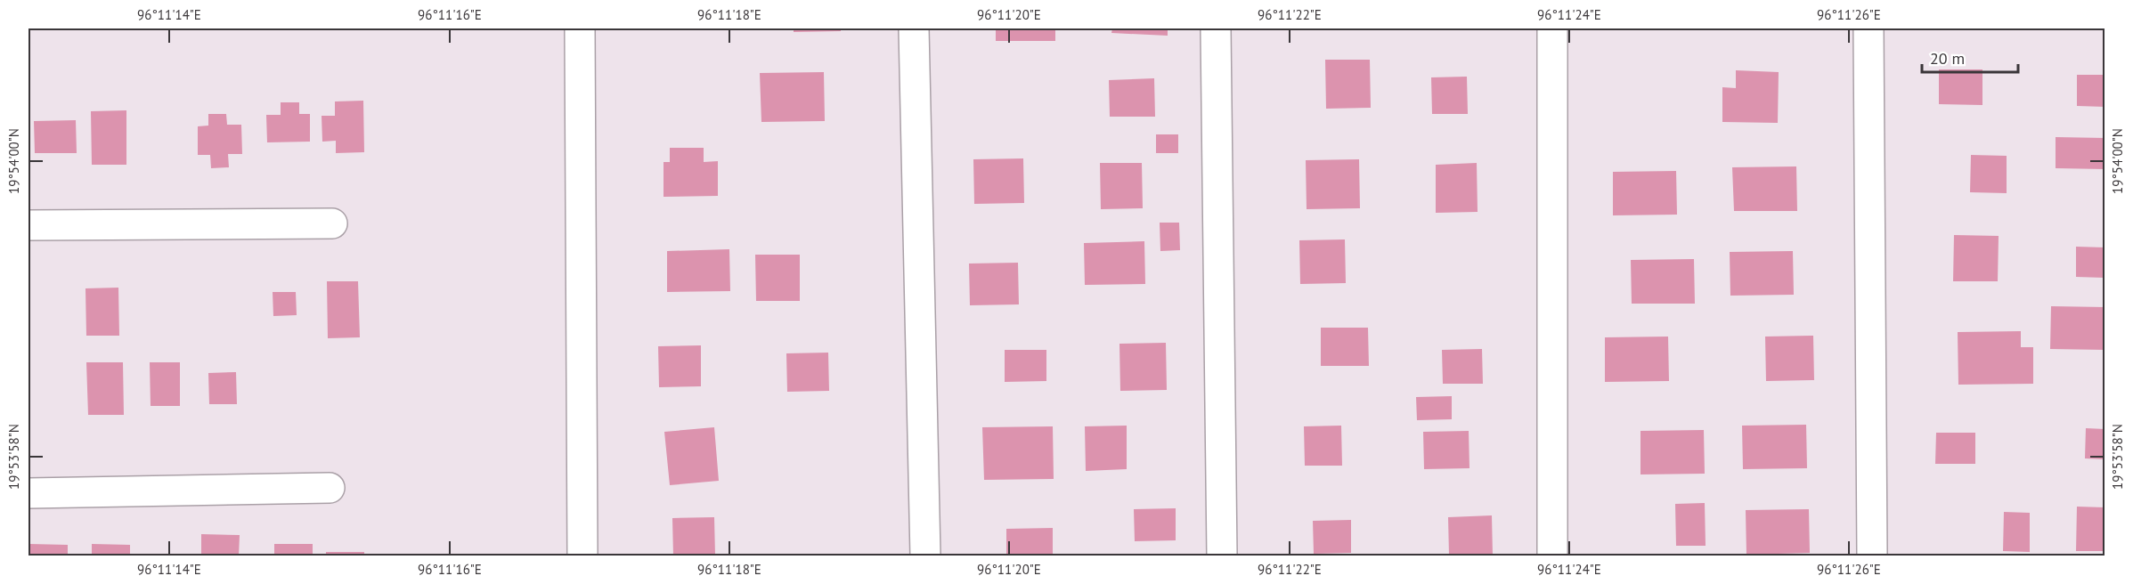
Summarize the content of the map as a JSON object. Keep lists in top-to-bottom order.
{
  "scale_bar": "20 m",
  "coordinates": [
    "96°11'14\"E",
    "96°11'16\"E",
    "96°11'18\"E",
    "96°11'20\"E",
    "96°11'22\"E",
    "96°11'24\"E",
    "96°11'26\"E",
    "19°54'00\"N",
    "19°53'58\"N"
  ]
}
